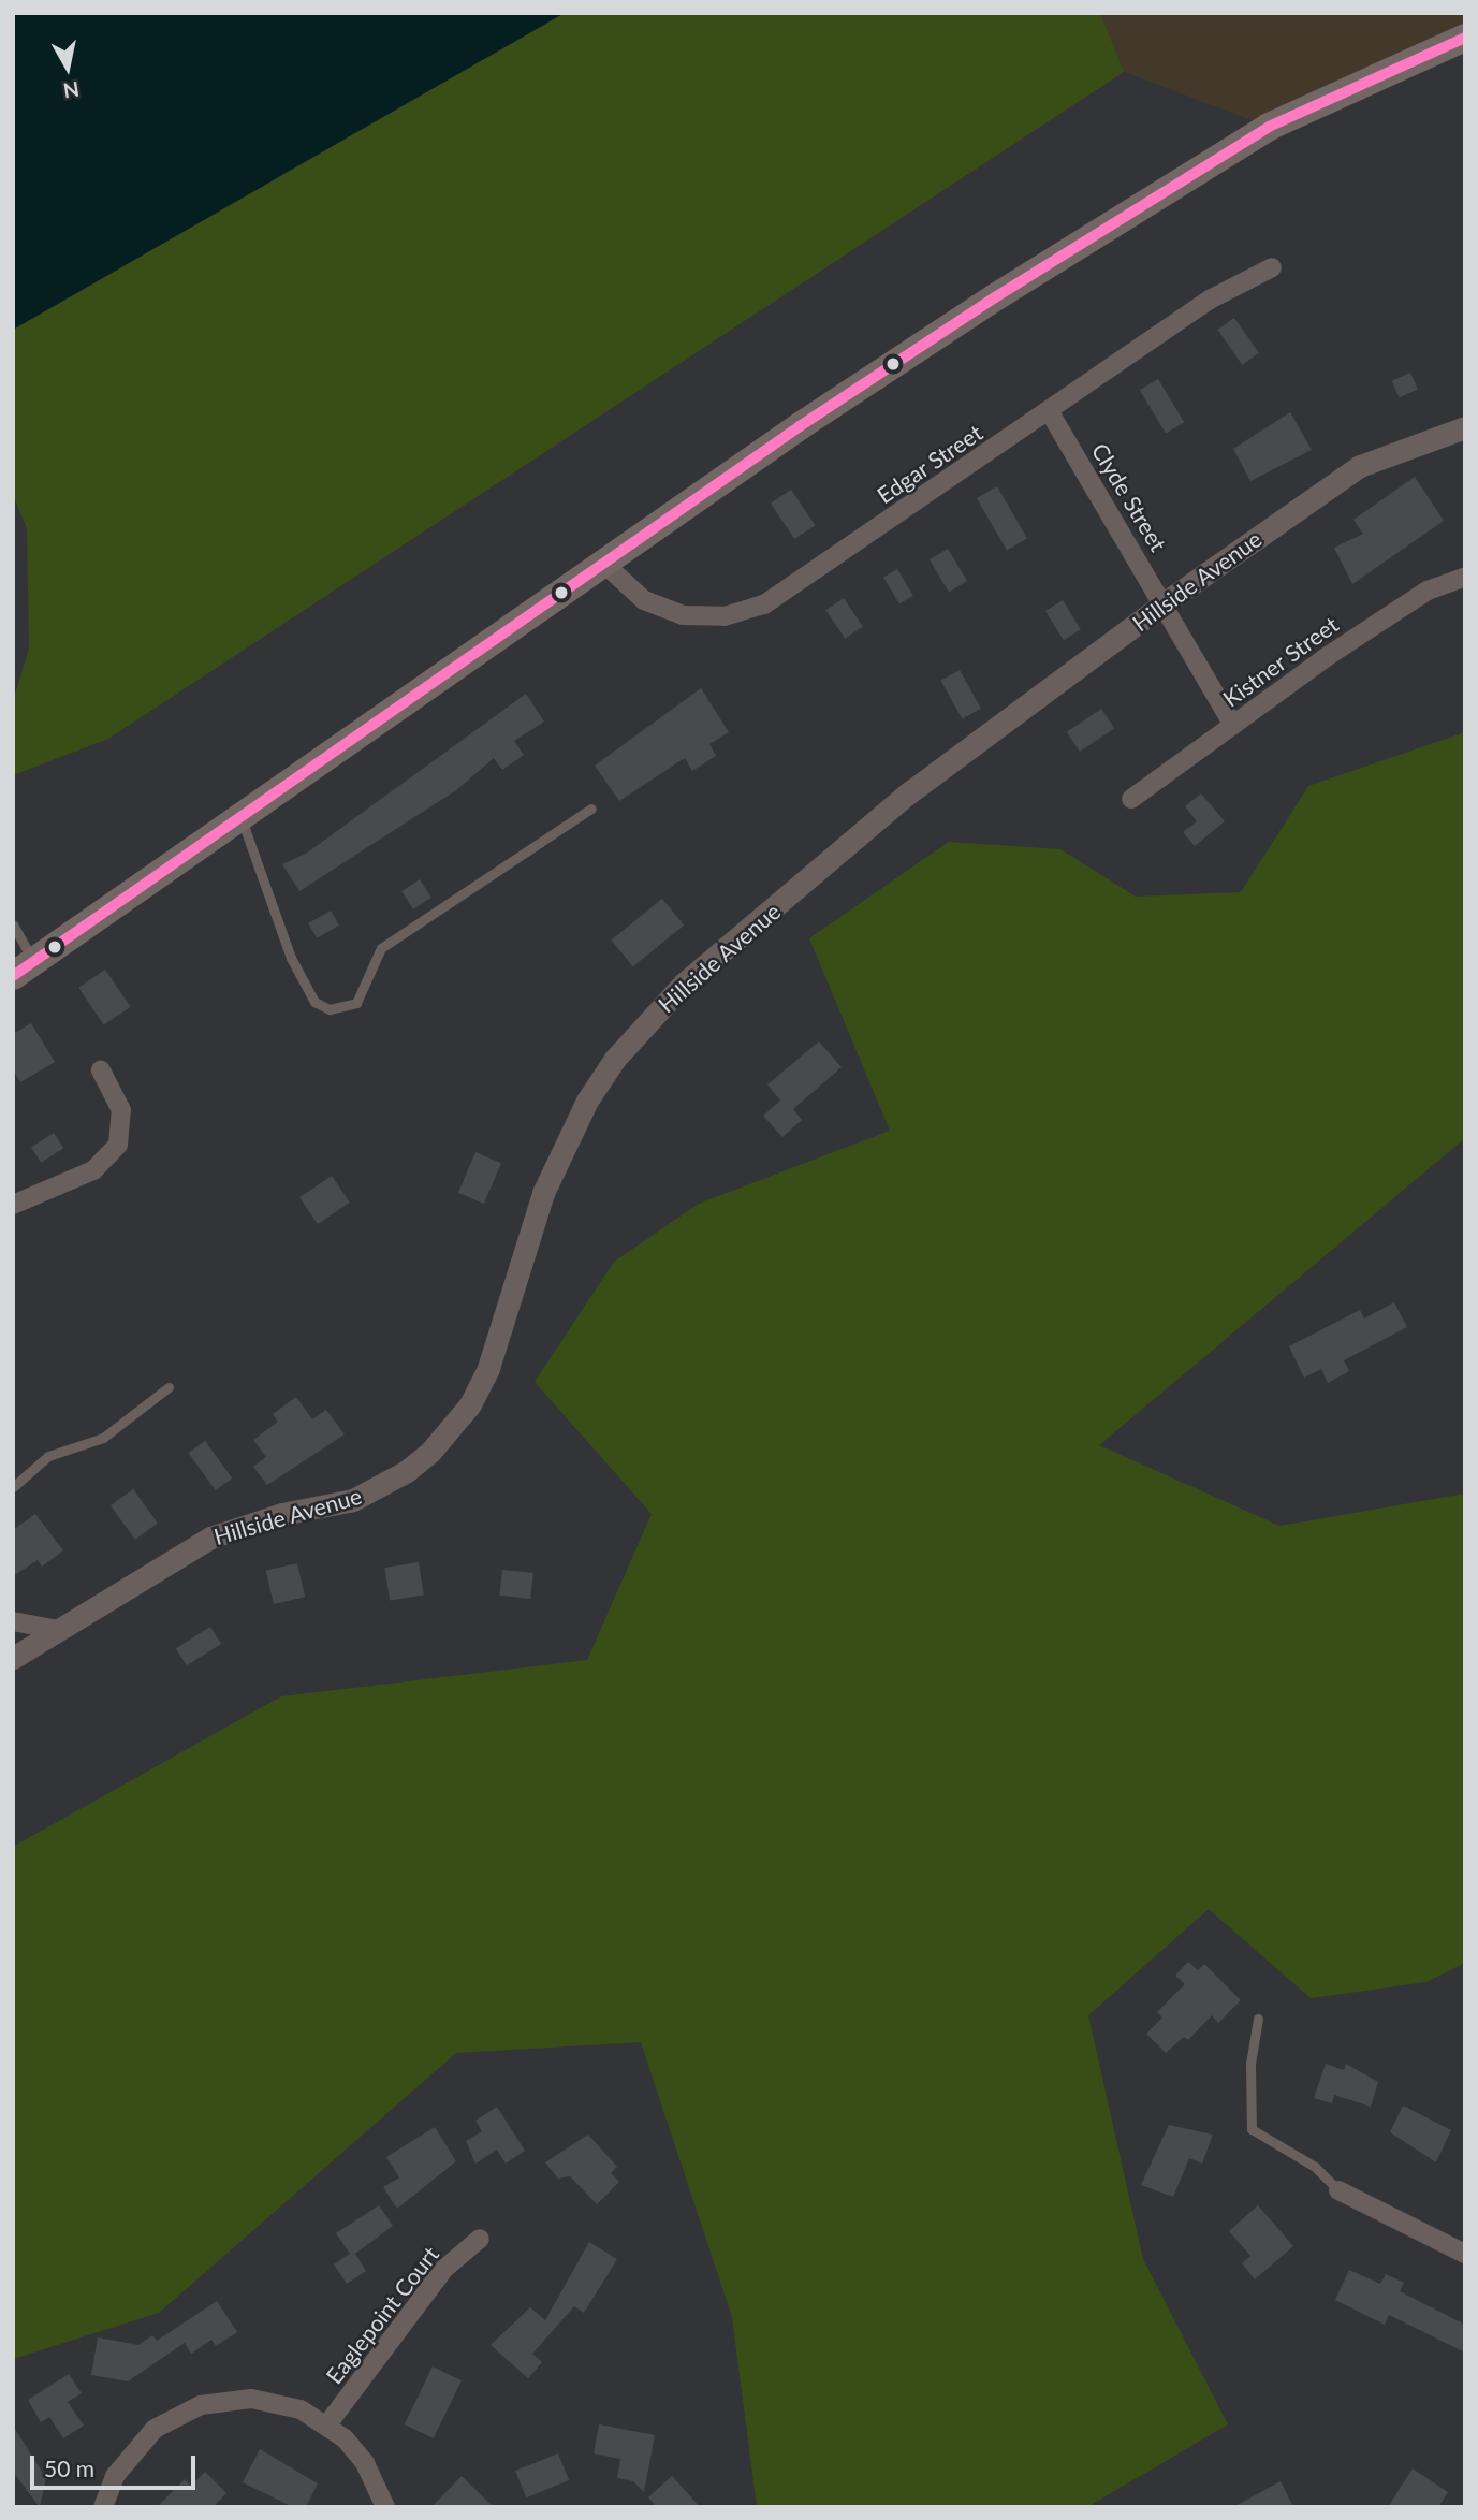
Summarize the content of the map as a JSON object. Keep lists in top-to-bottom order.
{
  "streets": {
    "street": [
      "Edgar Street",
      "Clyde Street",
      "Hillside Avenue",
      "Kistner Street",
      "Eaglepoint Court"
    ]
  },
  "crossings": [
    ["Edgar Street", "Clyde Street"],
    ["Clyde Street", "Hillside Avenue"],
    ["Clyde Street", "Kistner Street"]
  ],
  "lines": ["transit line 50"],
  "scale_bar": "50 m",
  "north": "bottom"
}
